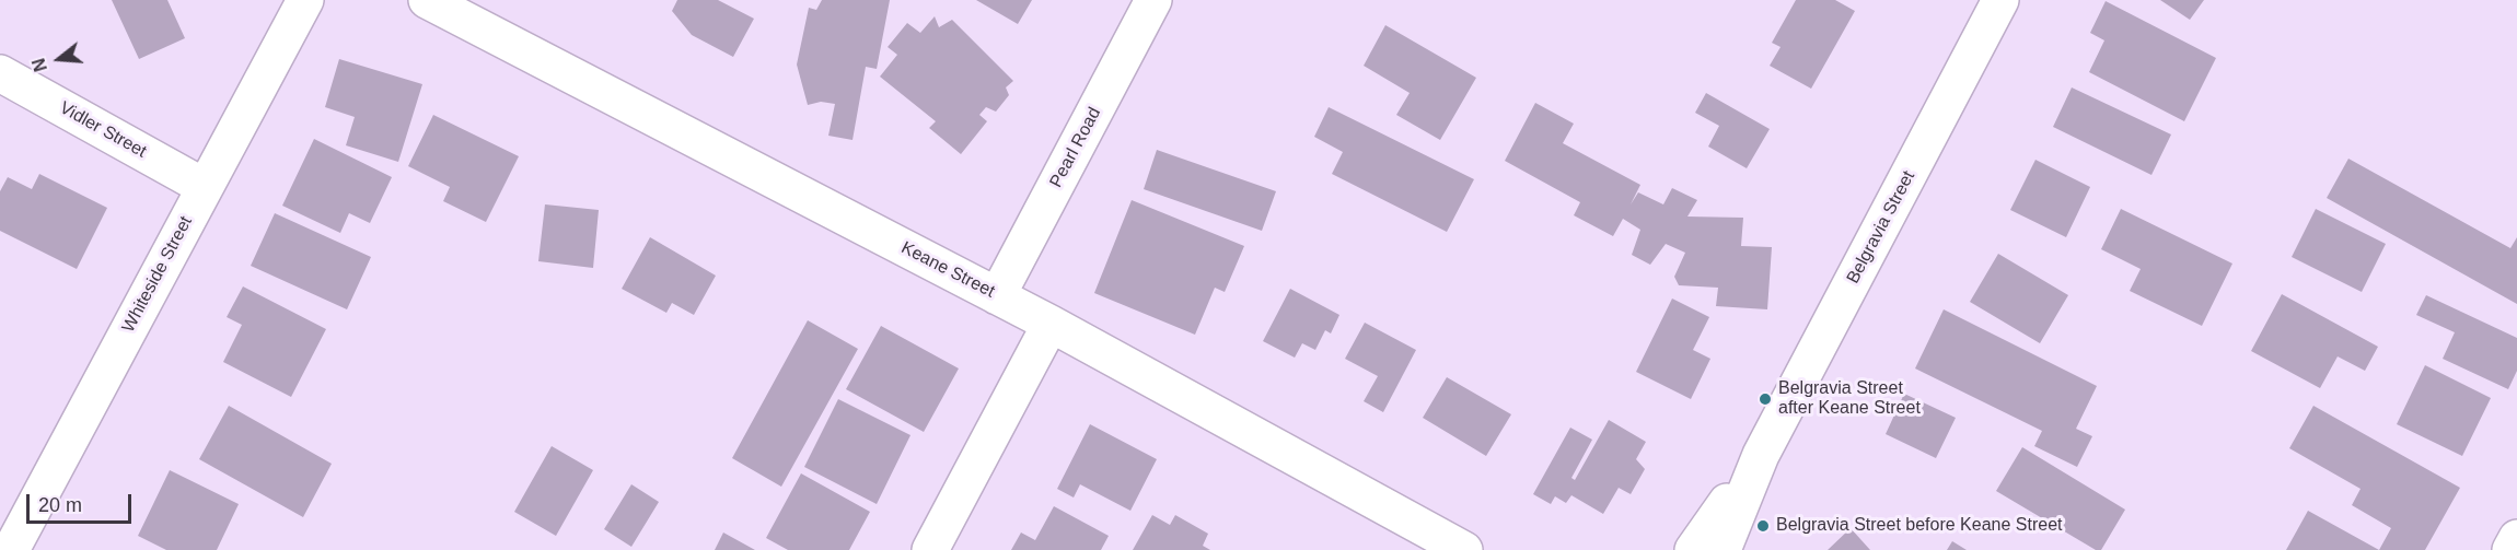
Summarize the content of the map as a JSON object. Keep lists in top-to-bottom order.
{
  "streets": {
    "street": [
      "Vidler Street",
      "Pearl Road",
      "Belgravia Street",
      "Keane Street",
      "Whiteside Street"
    ]
  },
  "crossings": [
    ["Vidler Street", "Whiteside Street"],
    ["Pearl Road", "Keane Street"]
  ],
  "places": ["Belgravia Street after Keane Street", "Belgravia Street before Keane Street"],
  "scale_bar": "20 m",
  "north": "left"
}
